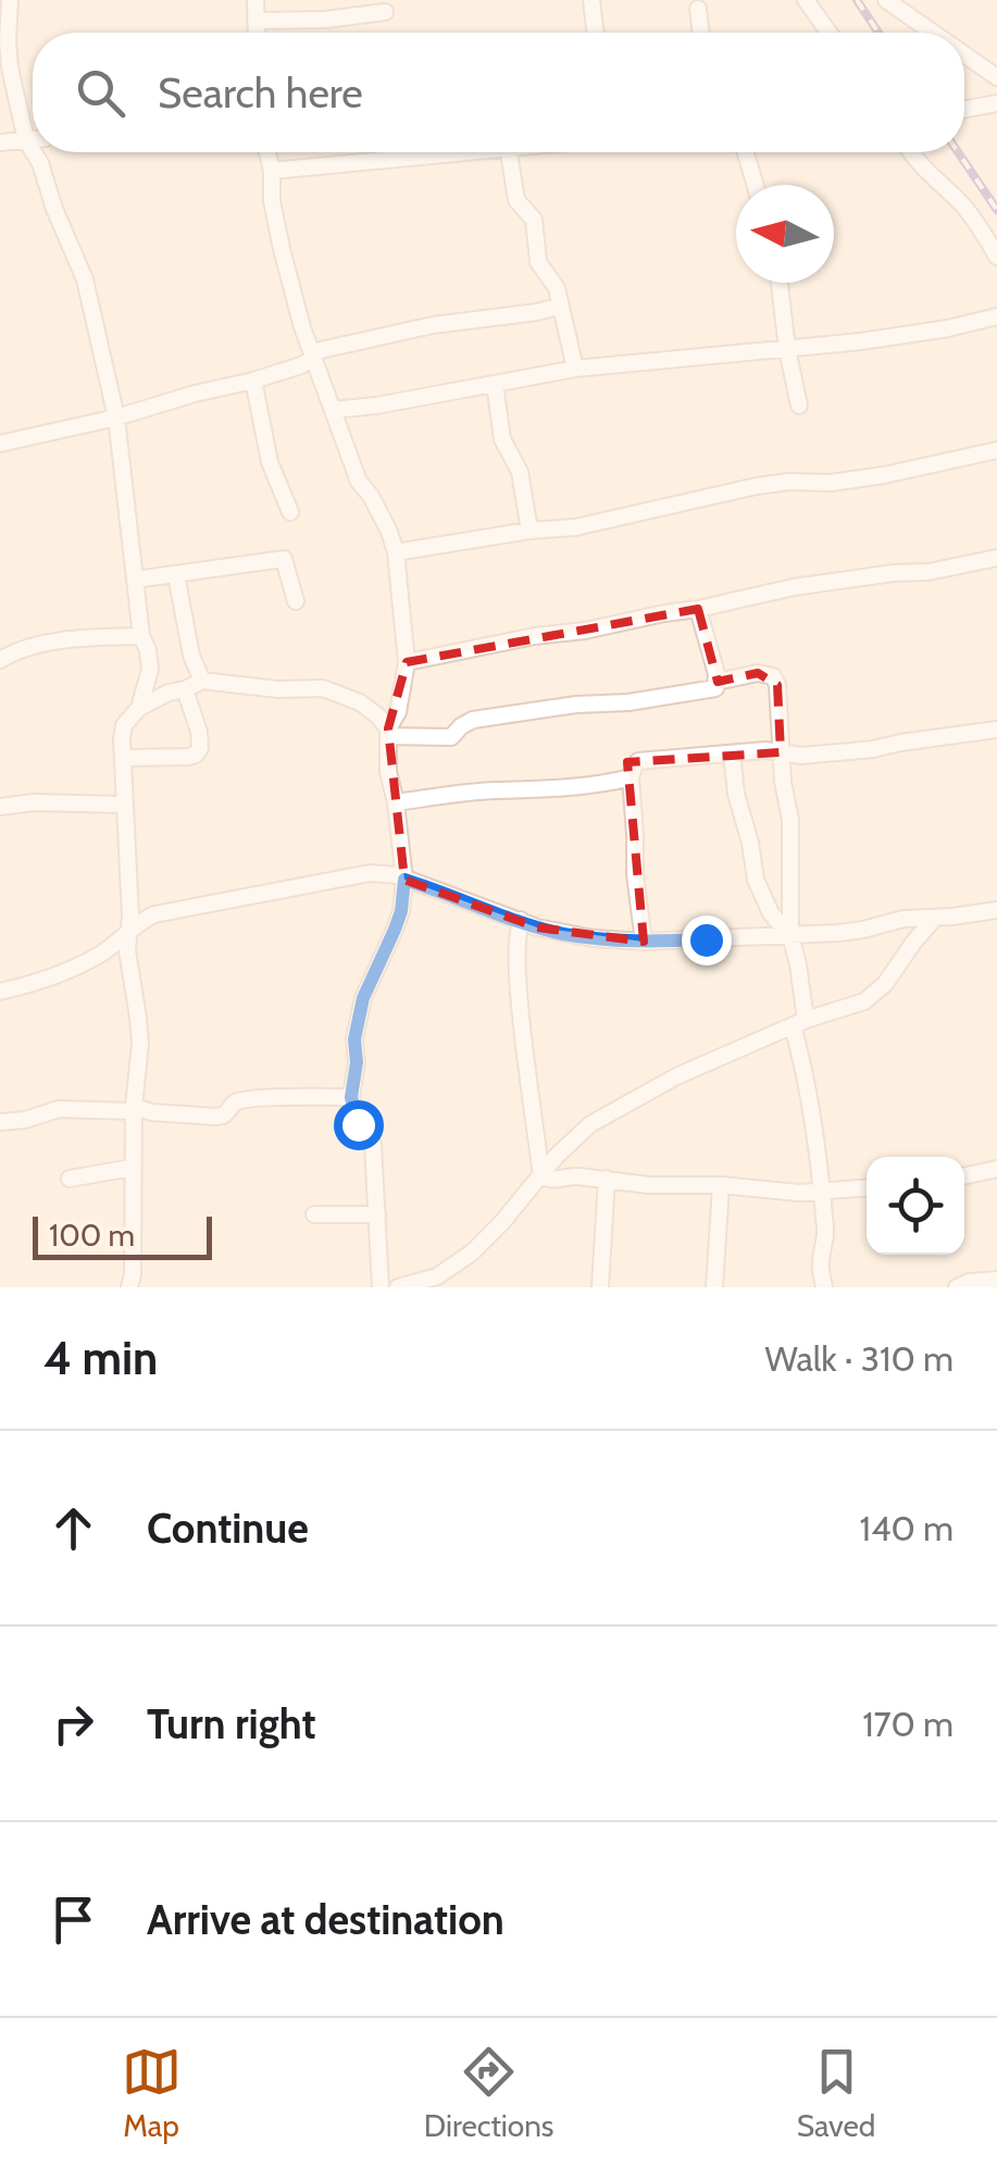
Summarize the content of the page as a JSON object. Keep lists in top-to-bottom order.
{
  "scale_bar": "100 m",
  "north": "left",
  "page": {
    "search": "Search here",
    "scale": "100 m",
    "heading": ["4 min", "Walk · 310 m"],
    "list": [
      ["Continue", "140 m"],
      ["Turn right", "170 m"],
      "Arrive at destination"
    ],
    "nav": ["Map", "Directions", "Saved"]
  }
}
